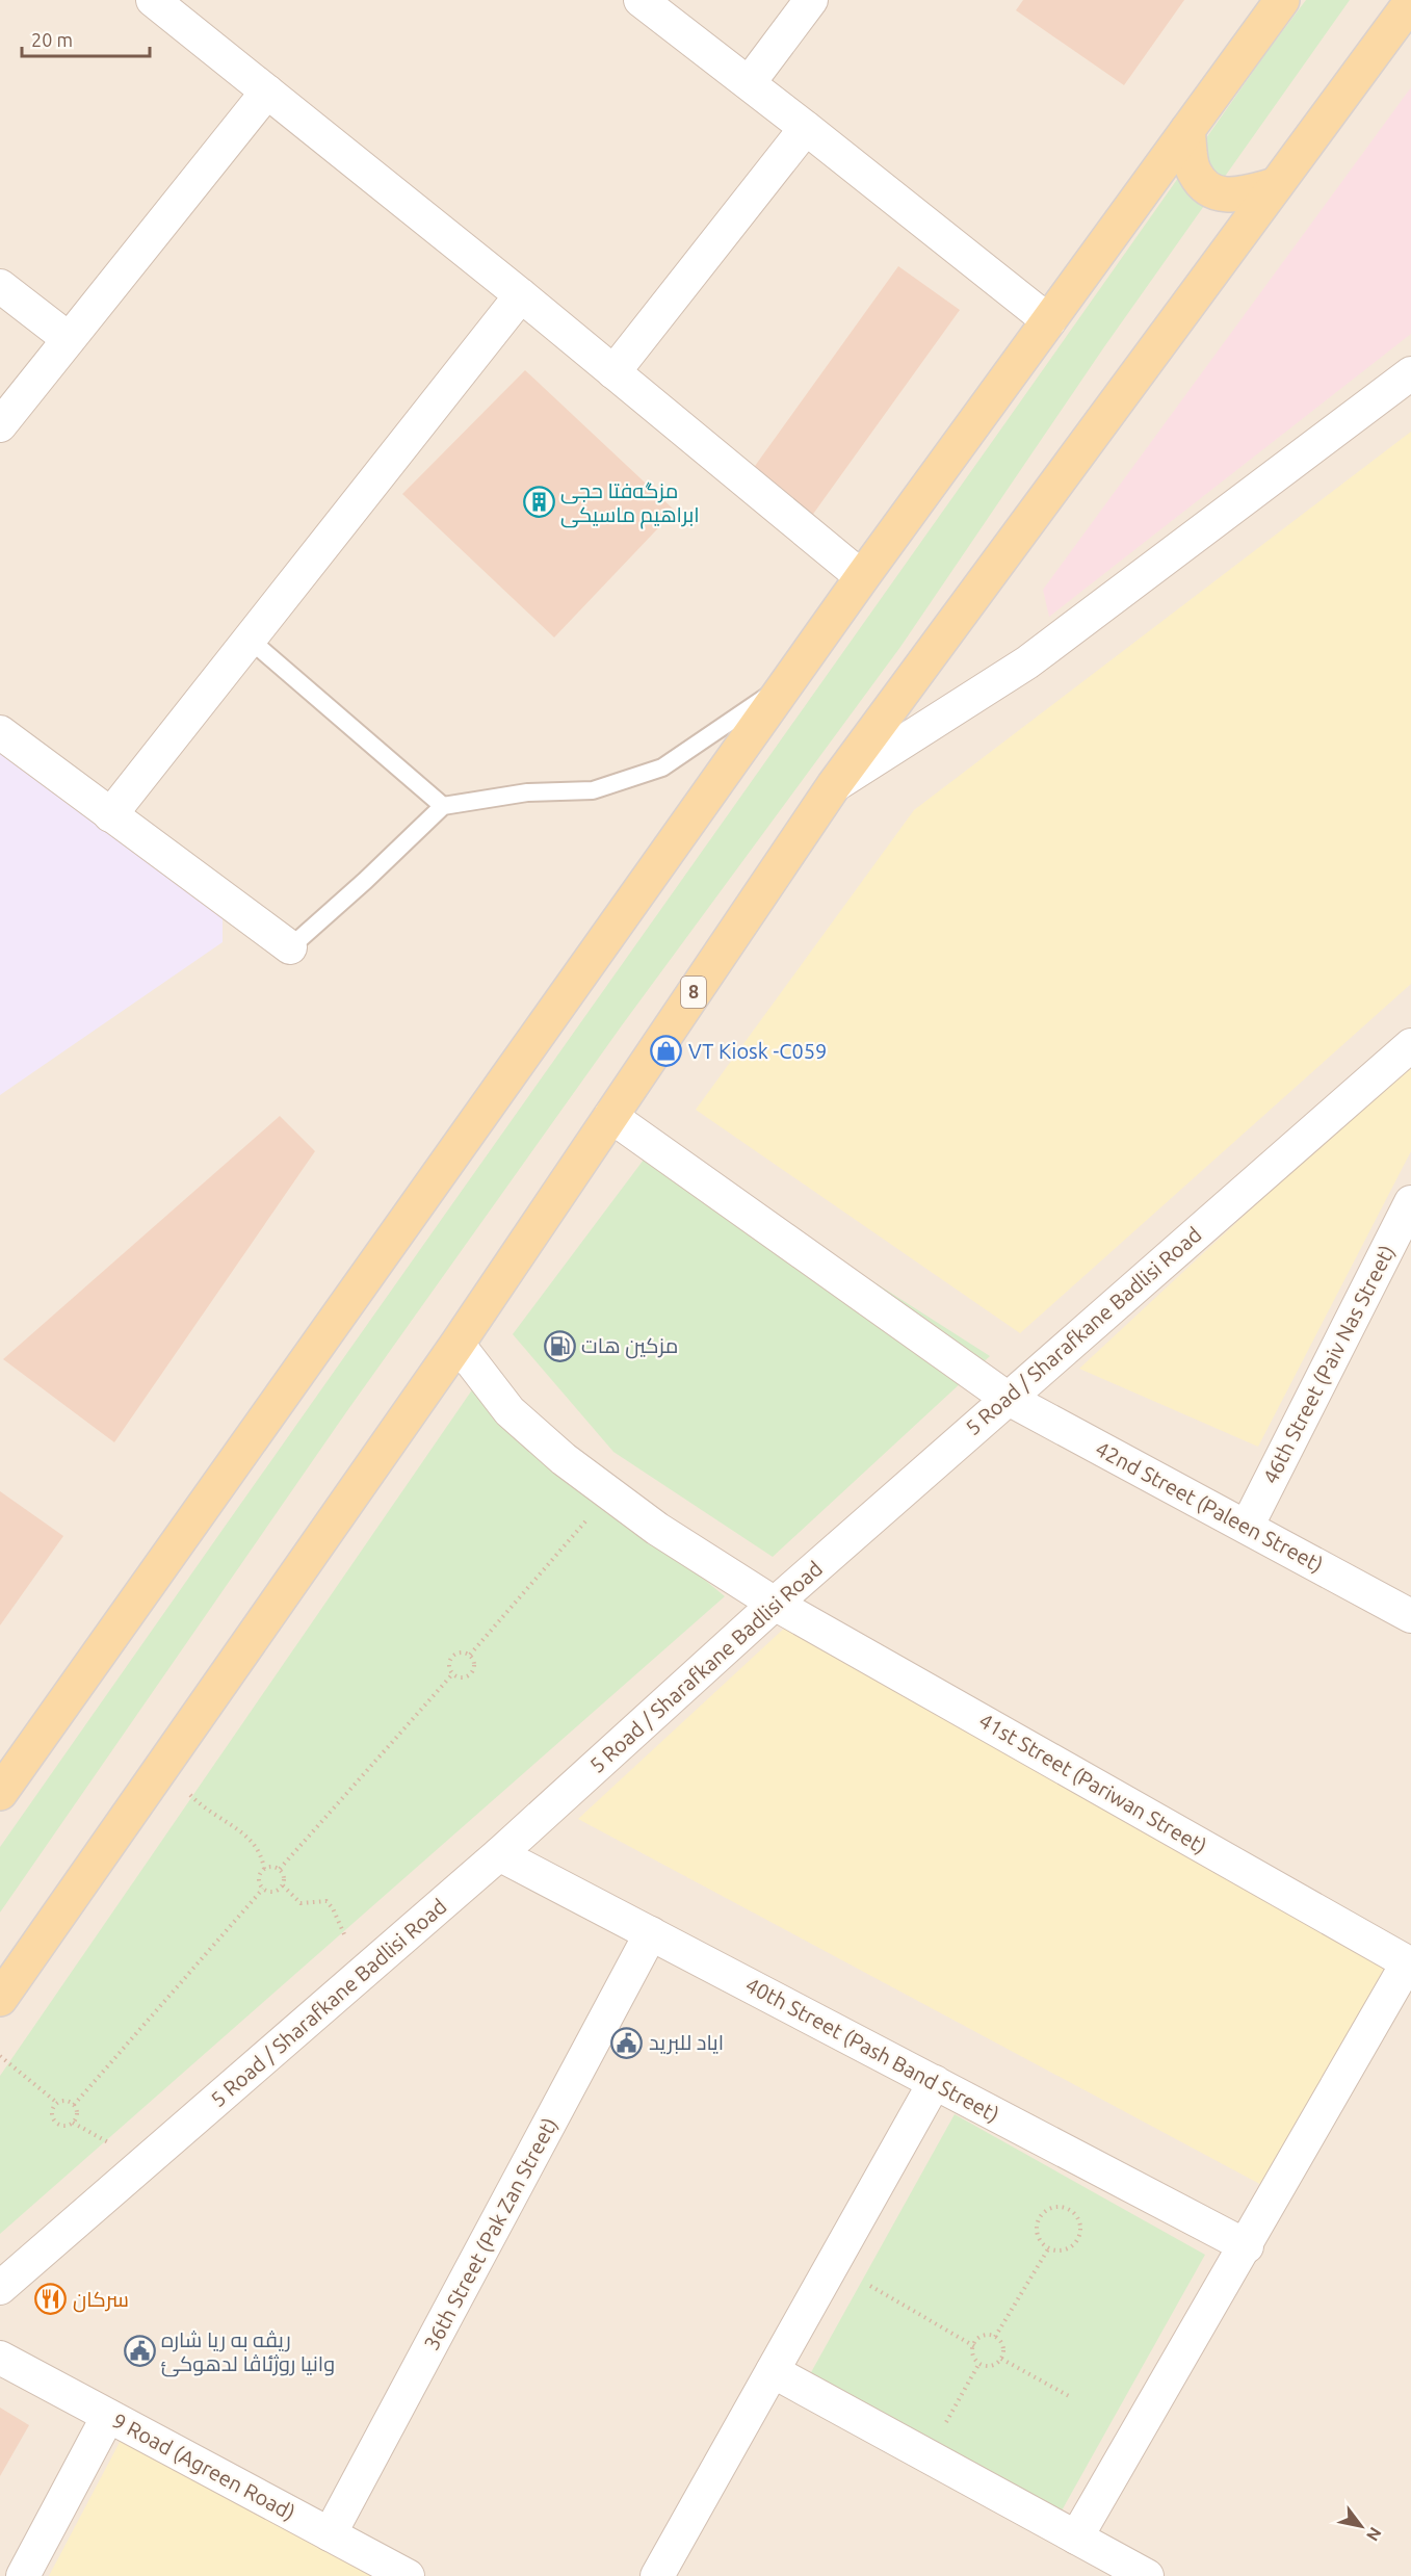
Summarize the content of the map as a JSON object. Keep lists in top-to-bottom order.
{
  "streets": {
    "main road": ["8"],
    "street": [
      "5 Road / Sharafkane Badlisi Road",
      "46th Street (Paiv Nas Street)",
      "42nd Street (Paleen Street)",
      "41st Street (Pariwan Street)",
      "40th Street (Pash Band Street)",
      "36th Street (Pak Zan Street)",
      "9 Road (Agreen Road)"
    ]
  },
  "crossings": [
    ["8", "42nd Street (Paleen Street)"],
    ["8", "41st Street (Pariwan Street)"],
    ["5 Road / Sharafkane Badlisi Road", "42nd Street (Paleen Street)"],
    ["5 Road / Sharafkane Badlisi Road", "41st Street (Pariwan Street)"],
    ["5 Road / Sharafkane Badlisi Road", "40th Street (Pash Band Street)"],
    ["46th Street (Paiv Nas Street)", "42nd Street (Paleen Street)"],
    ["40th Street (Pash Band Street)", "36th Street (Pak Zan Street)"],
    ["36th Street (Pak Zan Street)", "9 Road (Agreen Road)"]
  ],
  "places": {
    "building": ["مزگه‌فتا حجی ابراهیم ماسیکی"],
    "shop": ["VT Kiosk -C059"],
    "fuel station": ["مزكين هات"],
    "public building": ["اياد للبريد", "ريڤه به ريا شاره وانيا روژئاڤا لدهوكئ"],
    "restaurant": ["سركان"]
  },
  "scale_bar": "20 m",
  "north": "bottom right"
}
